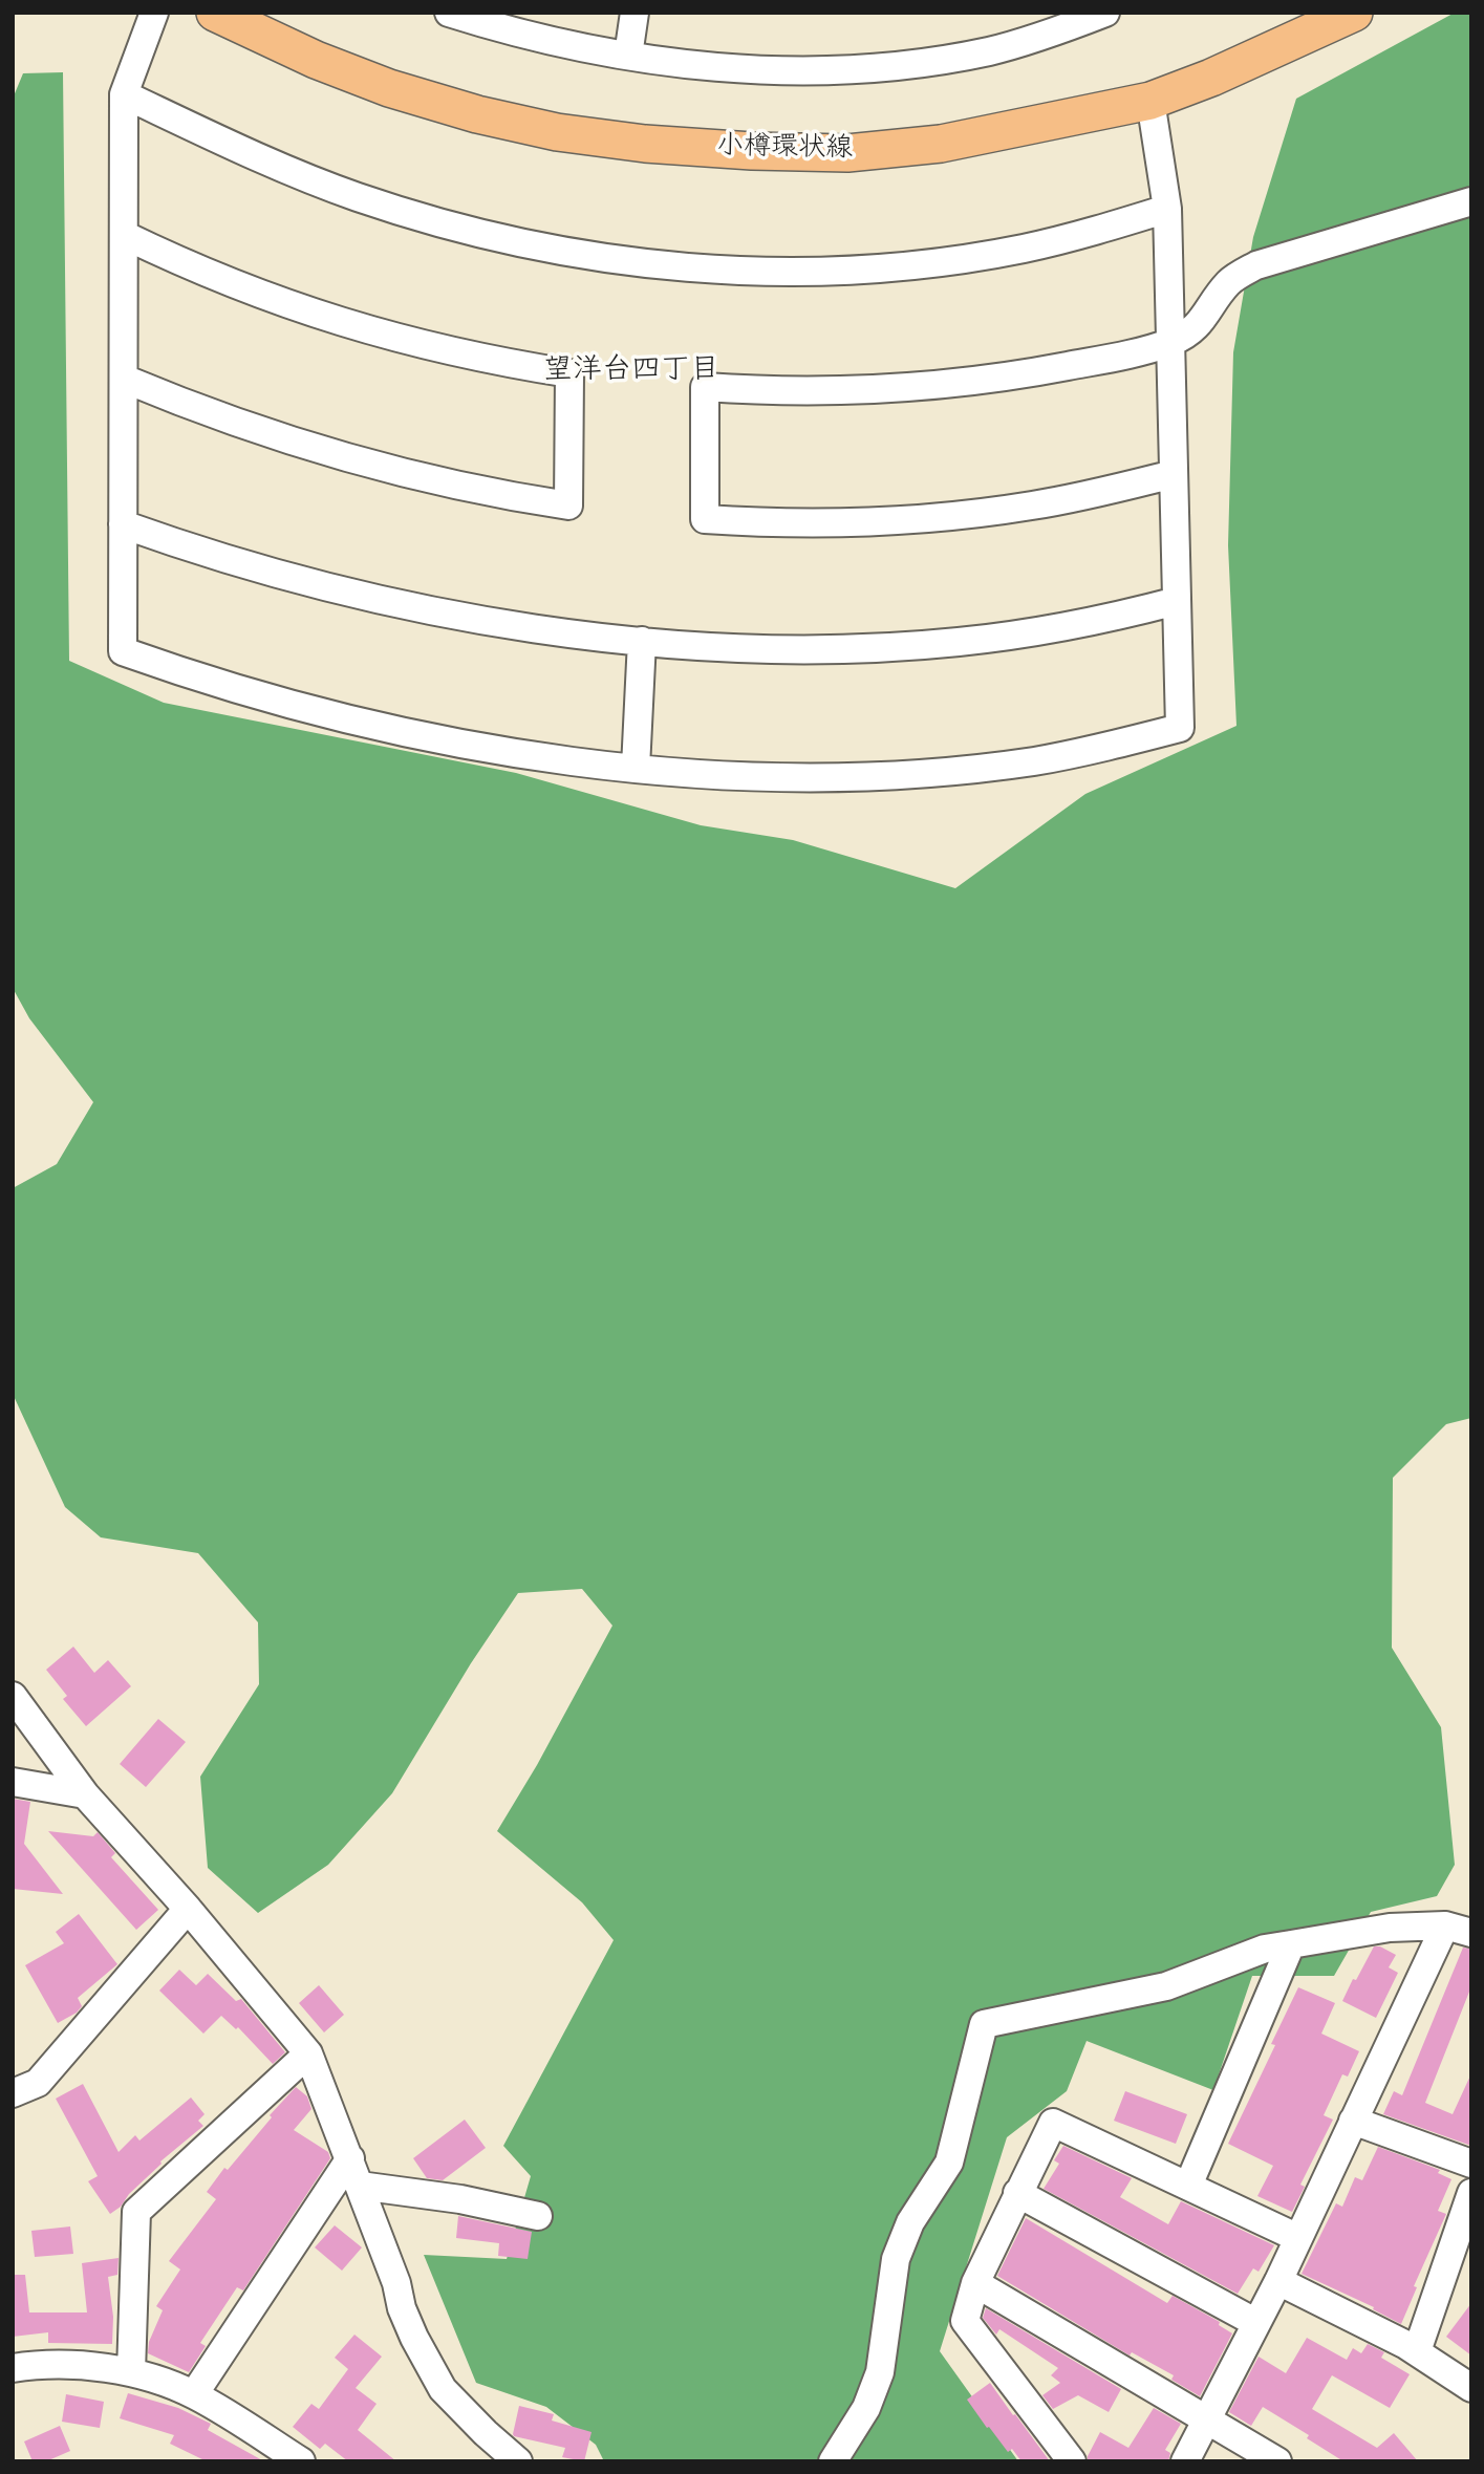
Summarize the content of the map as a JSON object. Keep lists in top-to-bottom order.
{
  "streets": {
    "main road": ["小樽環状線"]
  },
  "districts": ["望洋台四丁目"]
}
